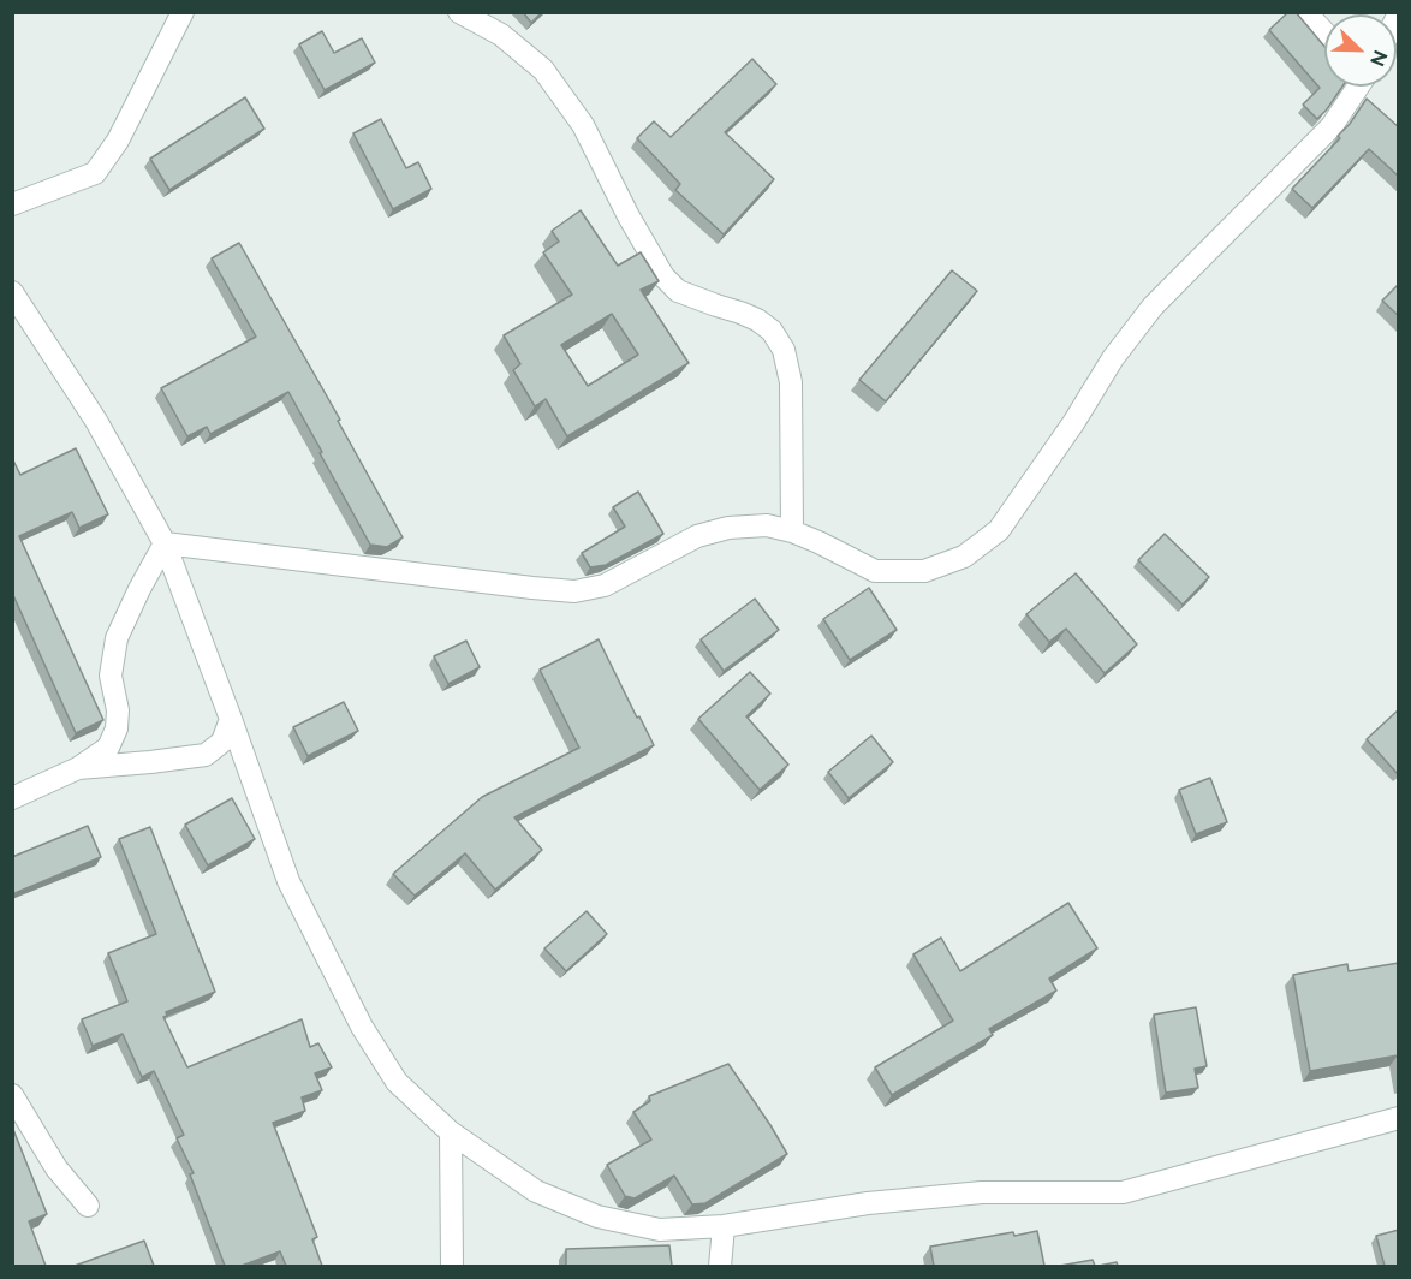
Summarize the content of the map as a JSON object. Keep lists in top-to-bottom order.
{
  "north": "bottom right"
}
